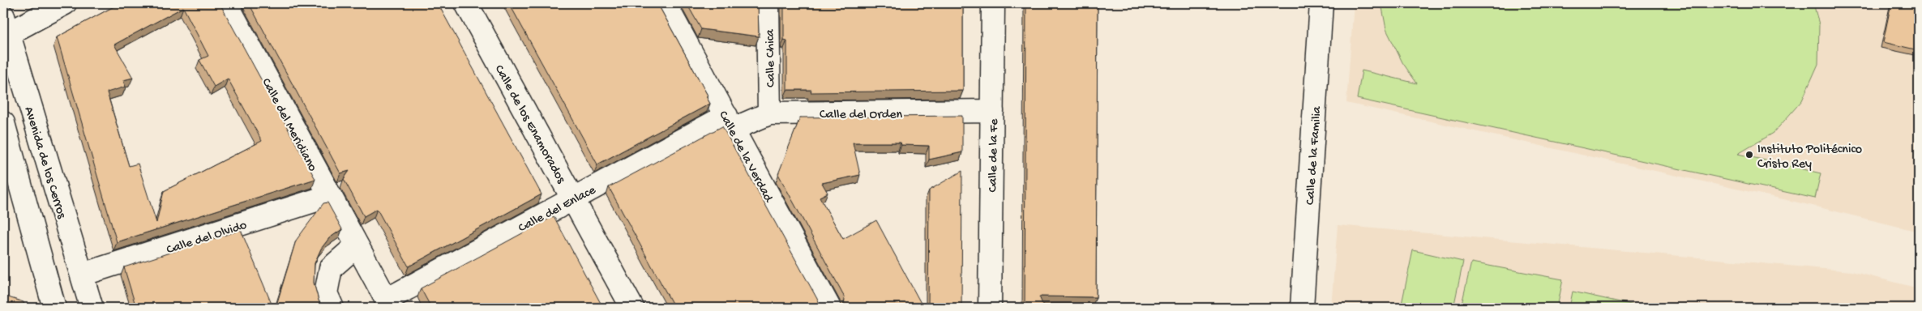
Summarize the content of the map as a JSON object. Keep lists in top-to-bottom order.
{
  "streets": {
    "street": [
      "Calle Chica",
      "Calle del Orden",
      "Calle de los Enamorados",
      "Calle del Meridiano",
      "Calle de la Verdad",
      "Calle de la Fe",
      "Calle de la Familia",
      "Avenida de los Cerros",
      "Calle del Enlace",
      "Calle del Olvido"
    ]
  },
  "crossings": [
    ["Calle Chica", "Calle del Orden"],
    ["Calle del Orden", "Calle de la Verdad"],
    ["Calle del Orden", "Calle de la Fe"],
    ["Calle del Orden", "Calle del Enlace"],
    ["Calle de los Enamorados", "Calle del Enlace"],
    ["Calle del Meridiano", "Calle del Enlace"],
    ["Calle del Meridiano", "Calle del Olvido"],
    ["Calle de la Verdad", "Calle del Enlace"],
    ["Avenida de los Cerros", "Calle del Olvido"]
  ],
  "places": ["Instituto Politécnico Cristo Rey"]
}
